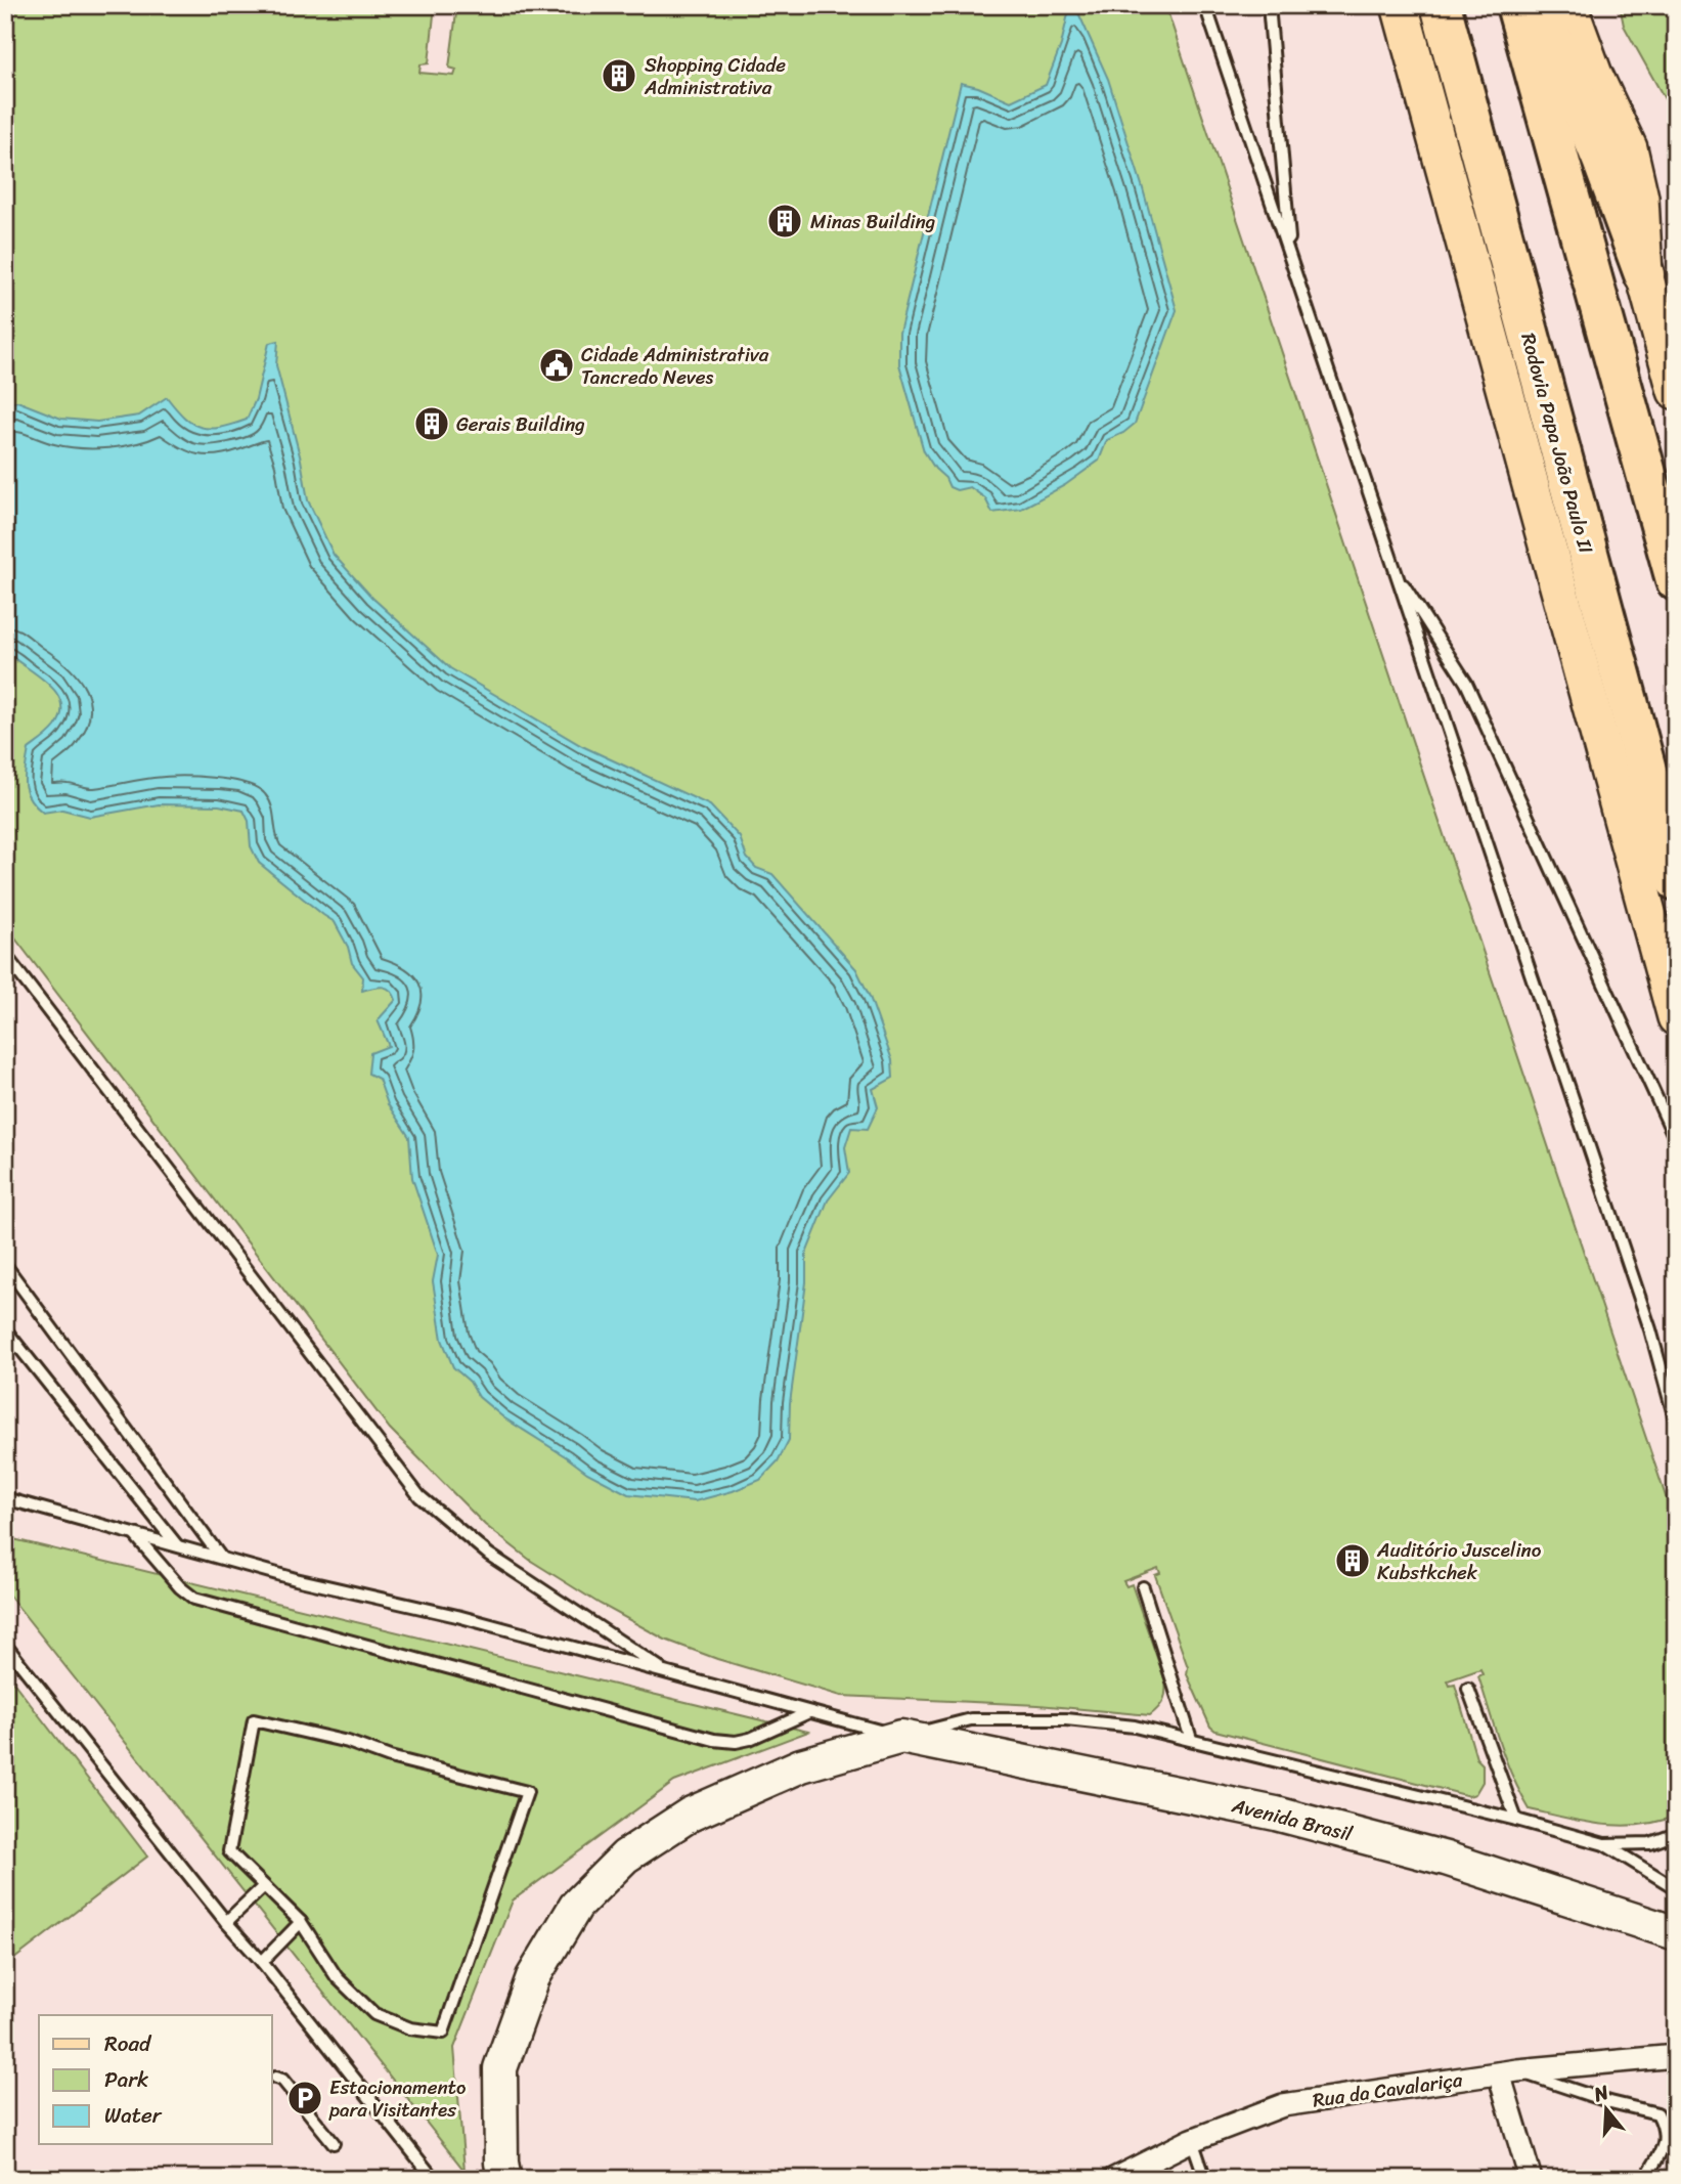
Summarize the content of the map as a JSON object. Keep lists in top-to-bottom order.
{
  "streets": {
    "highway": ["Rodovia Papa João Paulo II"],
    "street": ["Avenida Brasil", "Rua da Cavalariça"]
  },
  "places": {
    "building": [
      "Shopping Cidade Administrativa",
      "Minas Building",
      "Gerais Building",
      "Auditório Juscelino Kubstkchek"
    ],
    "public building": ["Cidade Administrativa Tancredo Neves"],
    "parking": ["Estacionamento para Visitantes"]
  },
  "legend": ["Road", "Park", "Water"],
  "north": "top"
}
